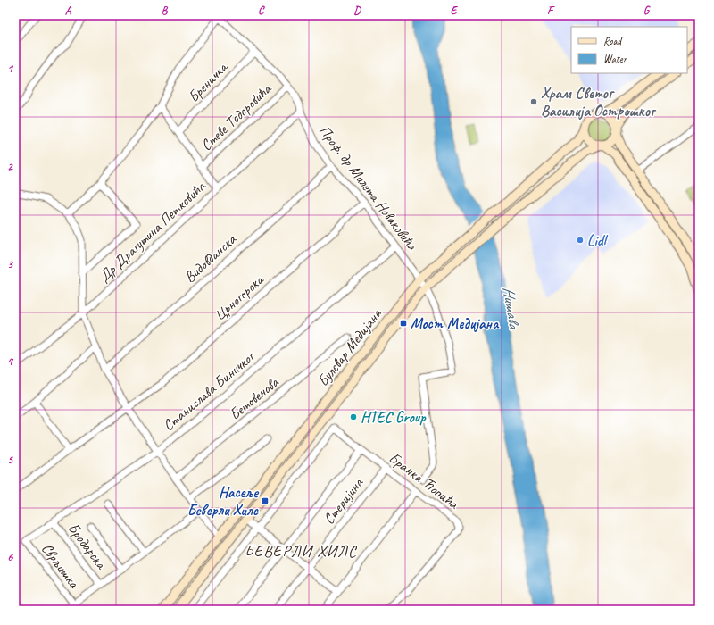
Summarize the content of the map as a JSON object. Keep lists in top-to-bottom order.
{
  "streets": {
    "main road": ["Булевар Медијана"],
    "street": [
      "Бреничка",
      "Стеве Тодоровића",
      "Проф. др Милета Новаковића",
      "Др Драгутина Петковића",
      "Видовданска",
      "Црногорска",
      "Станислава Биничког",
      "Бетовенова",
      "Бранка Ћопића",
      "Стеријина",
      "Бродарска",
      "Сврљишка"
    ]
  },
  "crossings": [
    ["Бреничка", "Проф. др Милета Новаковића"],
    ["Стеве Тодоровића", "Проф. др Милета Новаковића"],
    ["Проф. др Милета Новаковића", "Др Драгутина Петковића"],
    ["Проф. др Милета Новаковића", "Видовданска"],
    ["Проф. др Милета Новаковића", "Црногорска"],
    ["Проф. др Милета Новаковића", "Булевар Медијана"],
    ["Проф. др Милета Новаковића", "Станислава Биничког"],
    ["Станислава Биничког", "Бродарска"],
    ["Станислава Биничког", "Сврљишка"],
    ["Бранка Ћопића", "Стеријина"]
  ],
  "districts": ["БЕВЕРЛИ ХИЛС"],
  "water": ["Нишава"],
  "places": {
    "other": ["Храм Светог Василија Острошког", "Lidl", "HTEC Group"],
    "transit": ["Мост Медијана", "Насеље Беверли Хилс"]
  },
  "legend": ["Road", "Water"],
  "grid": {
    "columns": [
      "A",
      "B",
      "C",
      "D",
      "E",
      "F",
      "G"
    ],
    "rows": [
      "1",
      "2",
      "3",
      "4",
      "5",
      "6"
    ]
  }
}
